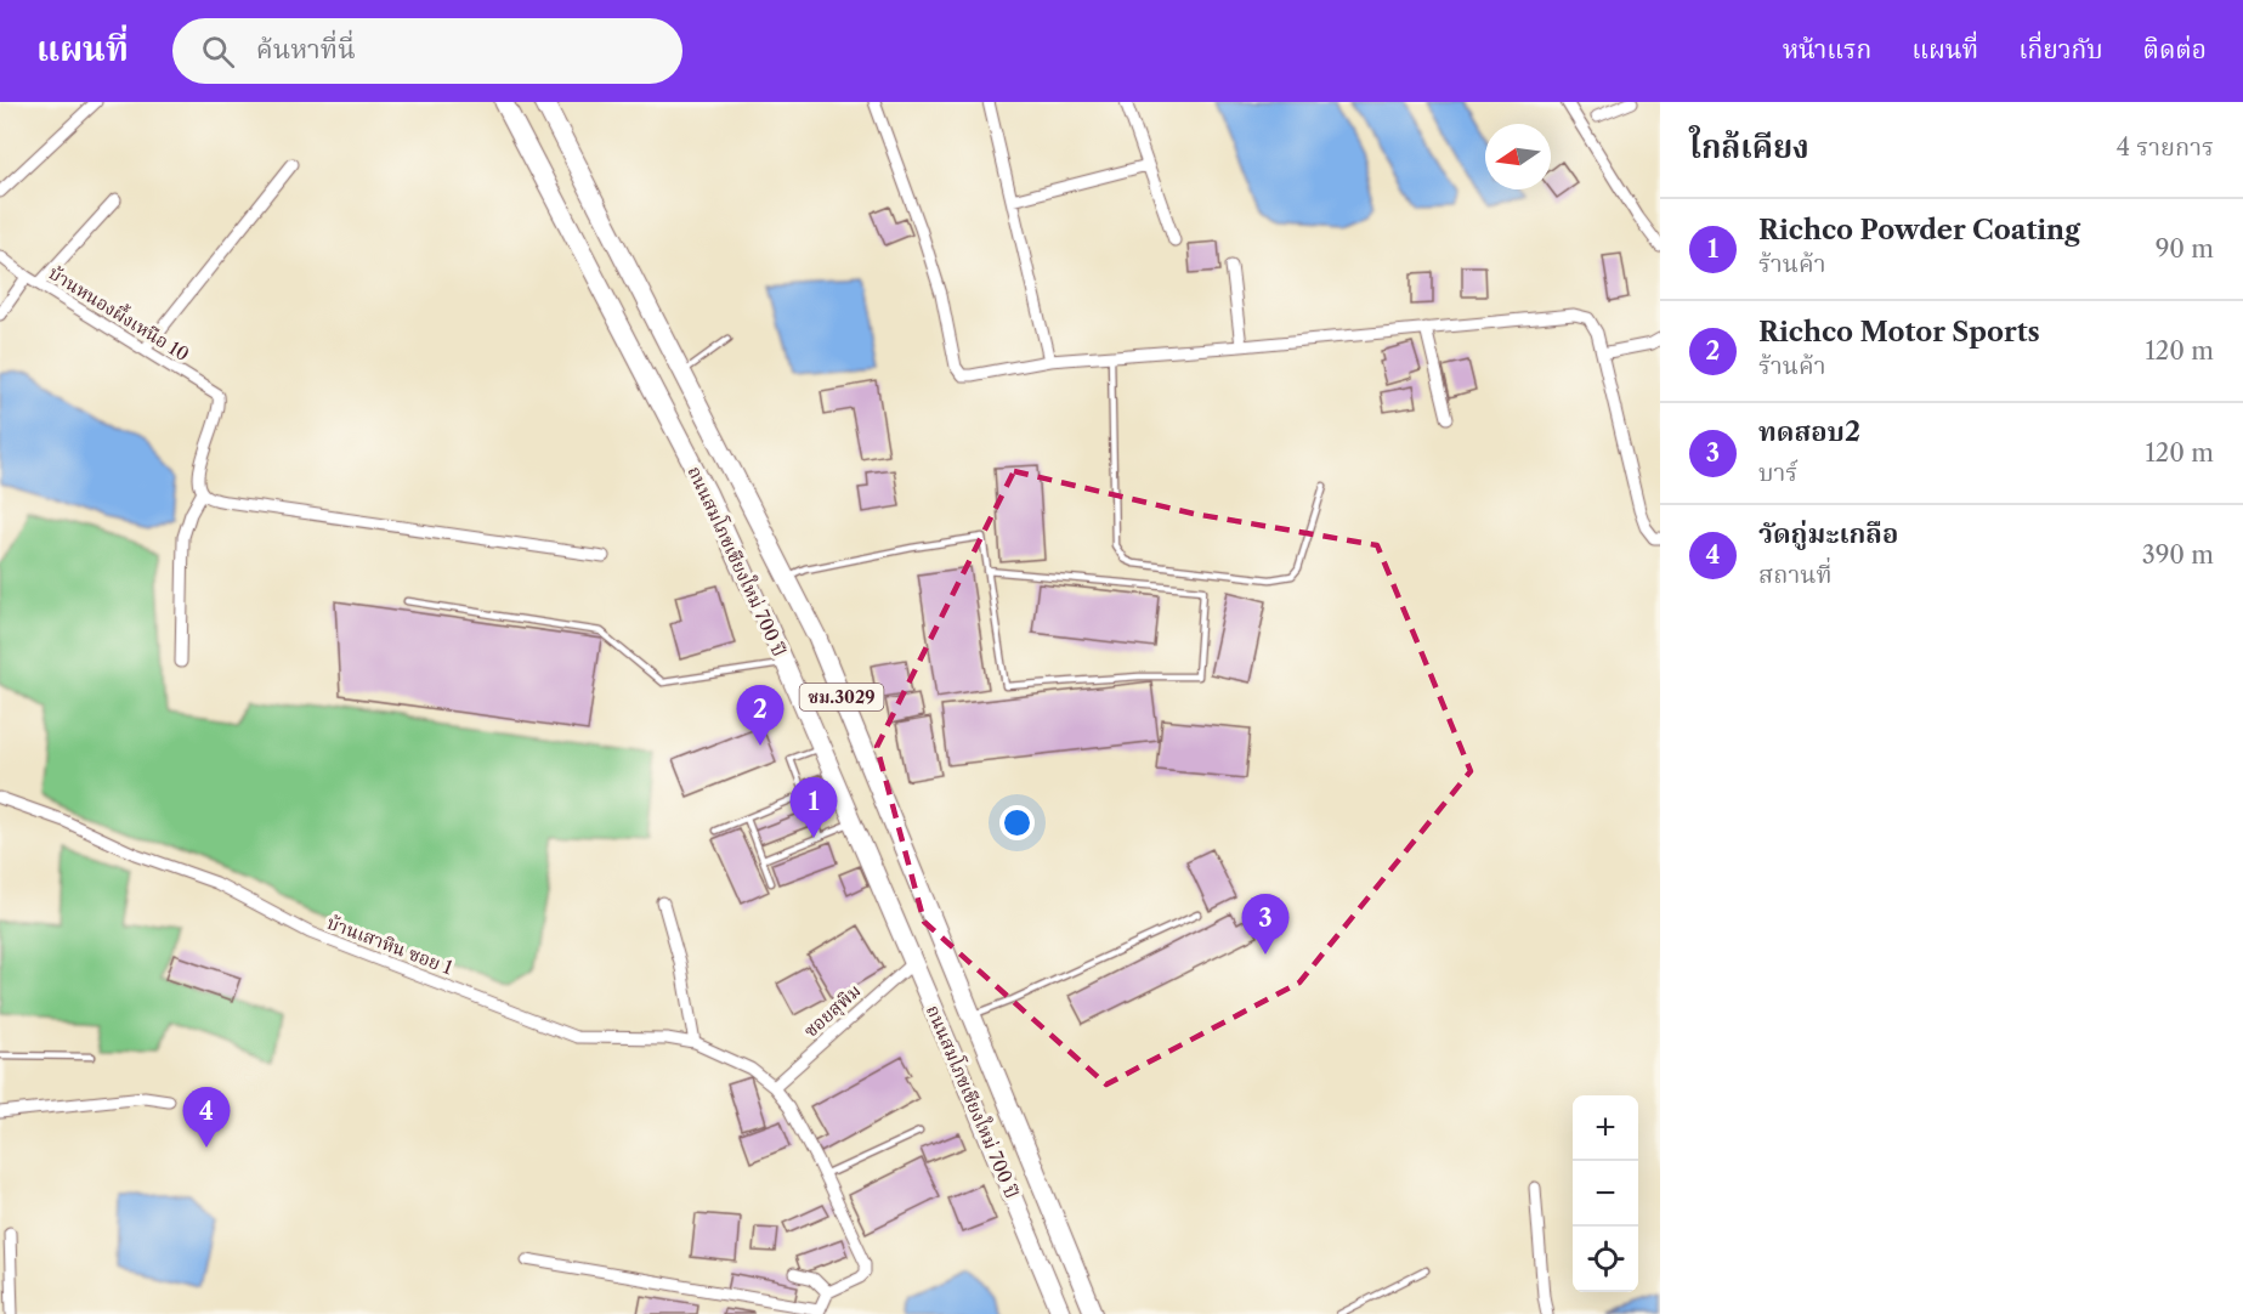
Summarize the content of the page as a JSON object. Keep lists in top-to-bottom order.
{
  "streets": {
    "main road": ["ถนนสมโภชเชียงใหม่ 700 ปี", "ชม.3029"],
    "street": ["บ้านหนองผึ้งเหนือ 10", "บ้านเสาหิน ซอย 1", "ซอยสุพิม"]
  },
  "crossings": [
    ["ถนนสมโภชเชียงใหม่ 700 ปี", "ซอยสุพิม"],
    ["บ้านเสาหิน ซอย 1", "ซอยสุพิม"]
  ],
  "north": "left",
  "page": {
    "header": "แผนที่",
    "search": "ค้นหาที่นี่",
    "nav": [
      "หน้าแรก",
      "แผนที่",
      "เกี่ยวกับ",
      "ติดต่อ"
    ],
    "heading": ["ใกล้เคียง", "4 รายการ"],
    "list": [
      {
        "mark": "1",
        "name": "Richco Powder Coating",
        "note": "ร้านค้า",
        "value": "90 m"
      },
      {
        "mark": "2",
        "name": "Richco Motor Sports",
        "note": "ร้านค้า",
        "value": "120 m"
      },
      {
        "mark": "3",
        "name": "ทดสอบ2",
        "note": "บาร์",
        "value": "120 m"
      },
      {
        "mark": "4",
        "name": "วัดกู่มะเกลือ",
        "note": "สถานที่",
        "value": "390 m"
      }
    ],
    "pins": [
      "2",
      "1",
      "3",
      "4"
    ],
    "map_buttons": ["+", "−"]
  }
}
